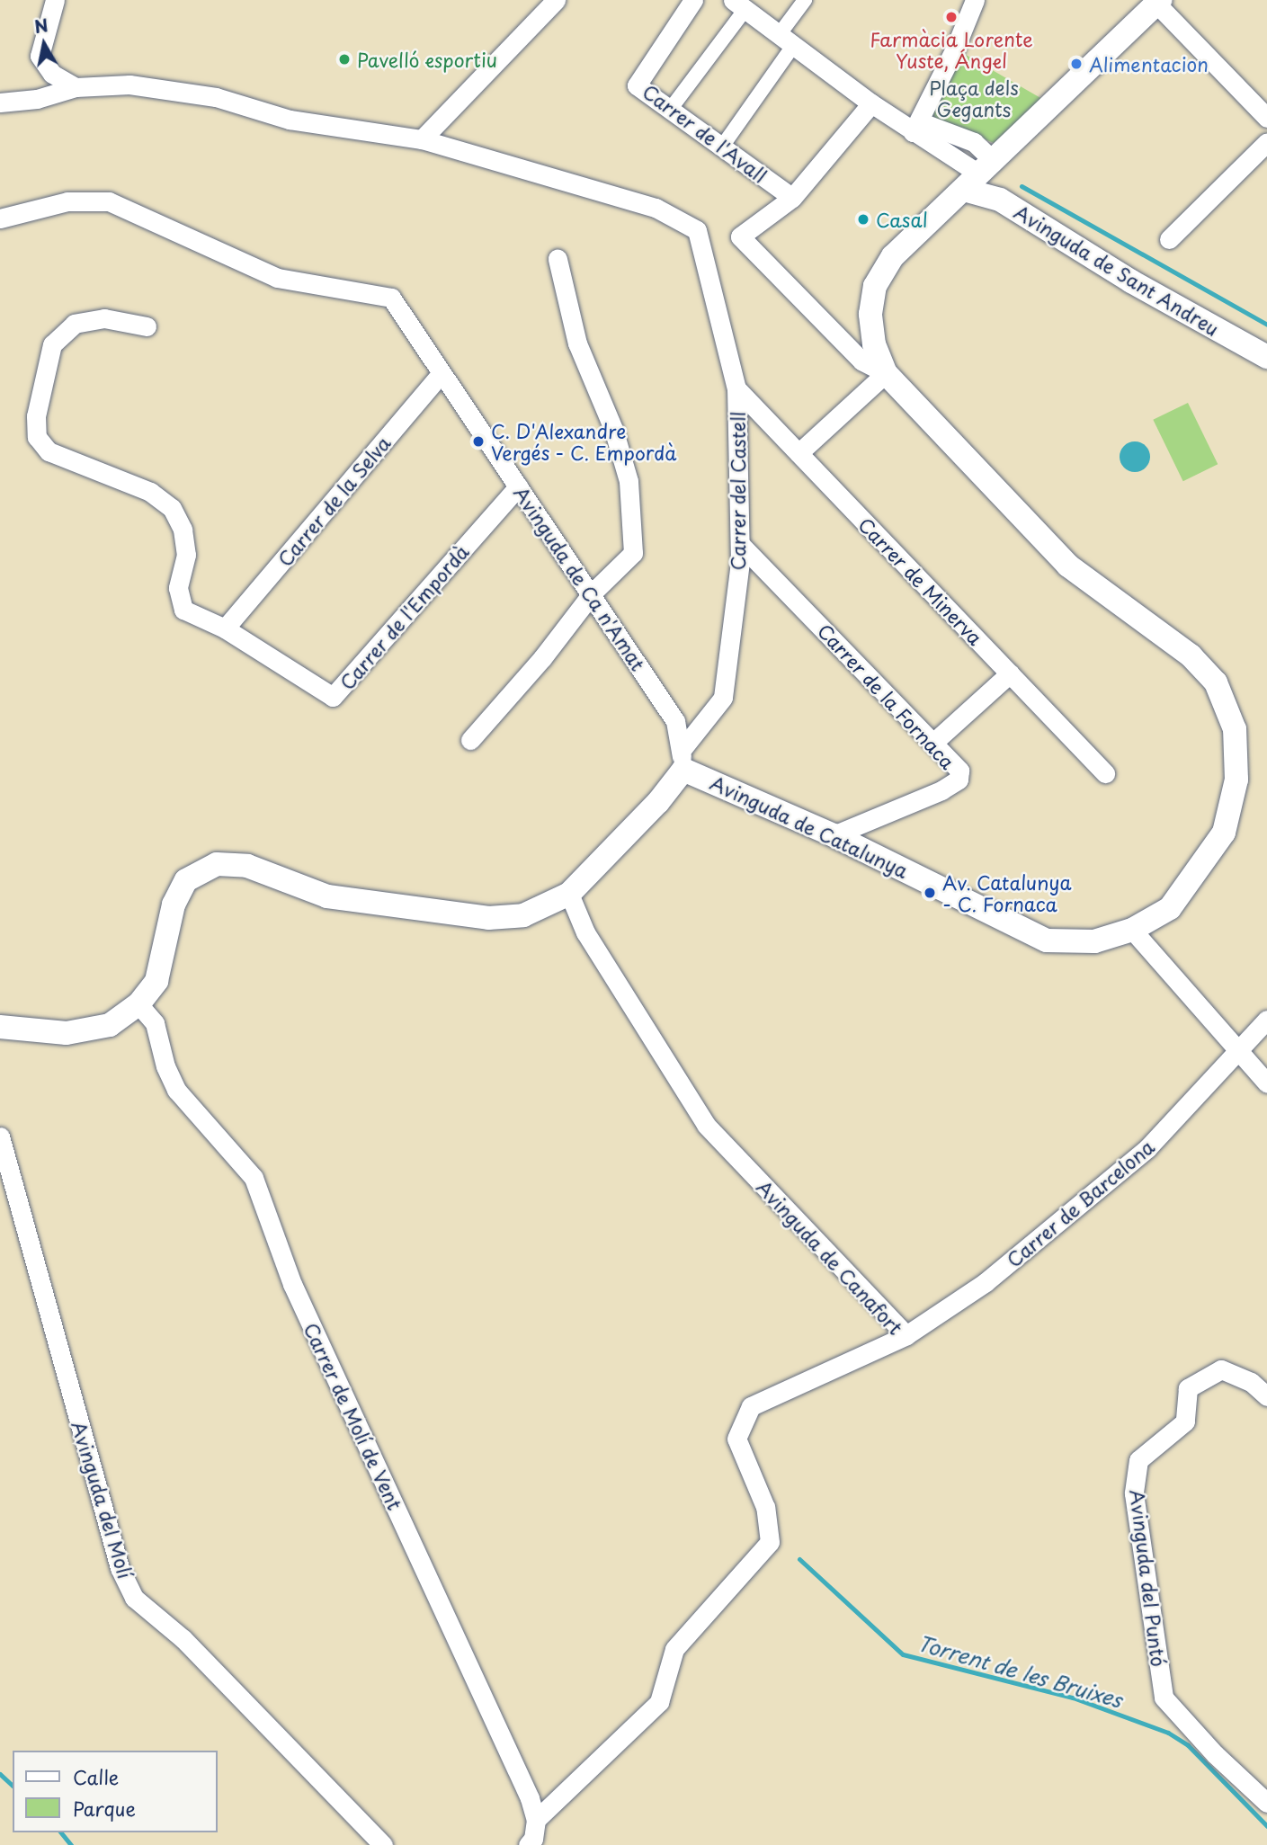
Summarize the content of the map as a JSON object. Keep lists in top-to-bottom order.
{
  "streets": {
    "street": [
      "Carrer de l'Avall",
      "Avinguda de Sant Andreu",
      "Carrer del Castell",
      "Carrer de la Selva",
      "Avinguda de Ca n'Amat",
      "Carrer de Minerva",
      "Carrer de l'Empordà",
      "Carrer de la Fornaca",
      "Avinguda de Catalunya",
      "Carrer de Barcelona",
      "Avinguda de Canafort",
      "Carrer de Molí de Vent",
      "Avinguda del Molí",
      "Avinguda del Puntó"
    ]
  },
  "crossings": [
    ["Avinguda de Sant Andreu", "Avinguda de Catalunya"],
    ["Carrer del Castell", "Avinguda de Ca n'Amat"],
    ["Carrer del Castell", "Carrer de Minerva"],
    ["Carrer del Castell", "Carrer de la Fornaca"],
    ["Carrer del Castell", "Avinguda de Catalunya"],
    ["Carrer de la Selva", "Avinguda de Ca n'Amat"],
    ["Carrer de la Selva", "Carrer de l'Empordà"],
    ["Avinguda de Ca n'Amat", "Carrer de l'Empordà"],
    ["Avinguda de Ca n'Amat", "Avinguda de Catalunya"],
    ["Carrer de la Fornaca", "Avinguda de Catalunya"],
    ["Carrer de Barcelona", "Avinguda de Canafort"],
    ["Avinguda de Canafort", "Carrer de Molí de Vent"]
  ],
  "water": ["Torrent de les Bruixes"],
  "parks": ["Plaça dels Gegants"],
  "places": [
    "Farmàcia Lorente Yuste, Ángel",
    "Pavelló esportiu",
    "Alimentacion",
    "Casal",
    "C. D'Alexandre Vergés - C. Empordà",
    "Av. Catalunya - C. Fornaca"
  ],
  "legend": ["Calle", "Parque"],
  "north": "top"
}
